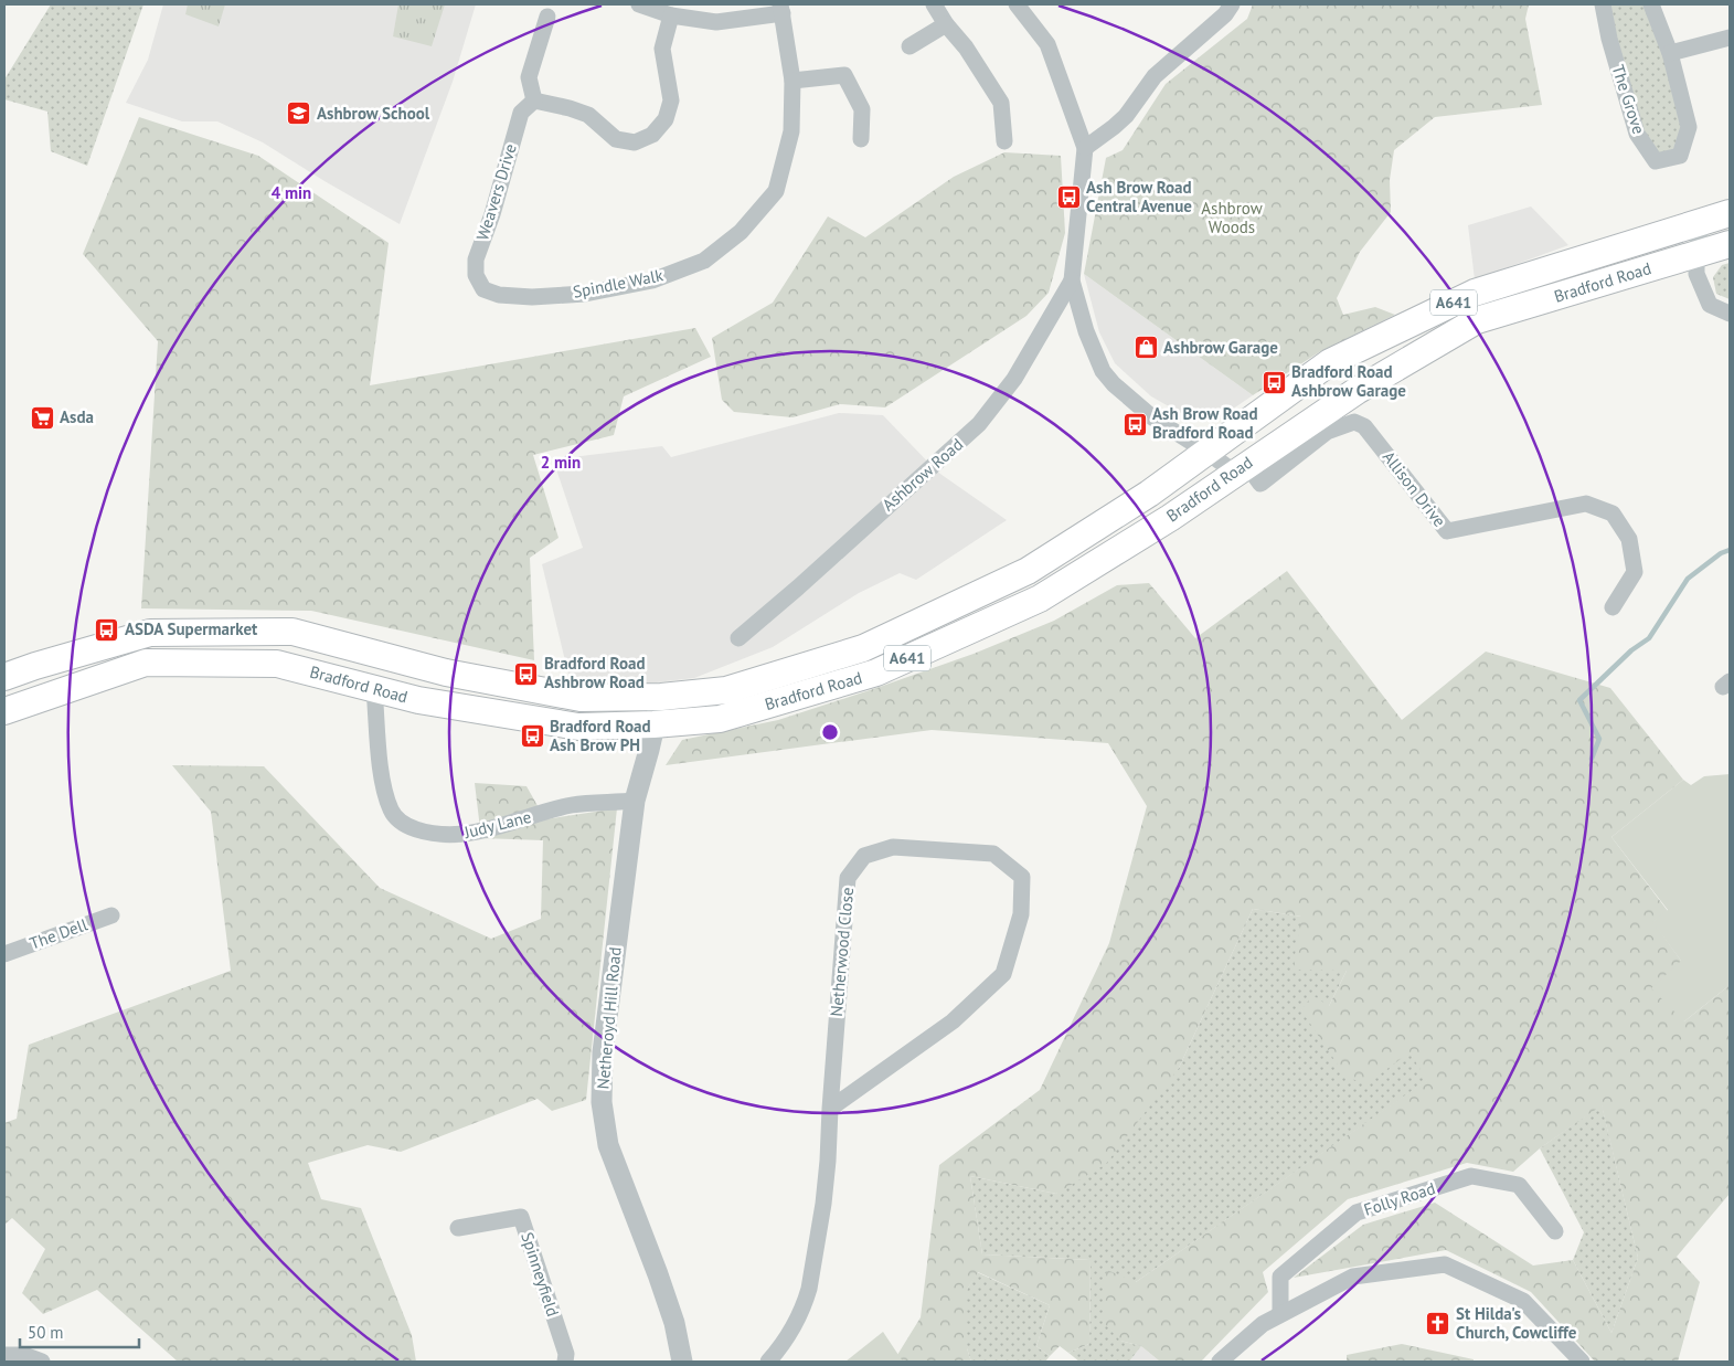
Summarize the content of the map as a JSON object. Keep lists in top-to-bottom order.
{
  "streets": {
    "main road": ["Bradford Road", "A641"],
    "street": [
      "The Grove",
      "Weavers Drive",
      "Spindle Walk",
      "Ashbrow Road",
      "Allison Drive",
      "Judy Lane",
      "The Dell",
      "Netherwood Close",
      "Netheroyd Hill Road",
      "Folly Road",
      "Spinneyfield"
    ]
  },
  "crossings": [
    ["Weavers Drive", "Spindle Walk"],
    ["Bradford Road", "A641"],
    ["Bradford Road", "Ashbrow Road"],
    ["Bradford Road", "Judy Lane"],
    ["Bradford Road", "Netheroyd Hill Road"],
    ["A641", "Ashbrow Road"],
    ["Judy Lane", "Netheroyd Hill Road"]
  ],
  "parks": ["Ashbrow Woods"],
  "places": {
    "school or university": ["Ashbrow School"],
    "bus stop": [
      "Ash Brow Road Central Avenue",
      "Bradford Road Ashbrow Garage",
      "Ash Brow Road Bradford Road",
      "ASDA Supermarket",
      "Bradford Road Ashbrow Road",
      "Bradford Road Ash Brow PH"
    ],
    "shop": ["Ashbrow Garage"],
    "supermarket": ["Asda"],
    "church": ["St Hilda's Church, Cowcliffe"]
  },
  "scale_bar": "50 m",
  "rings": ["4 min", "2 min"]
}
